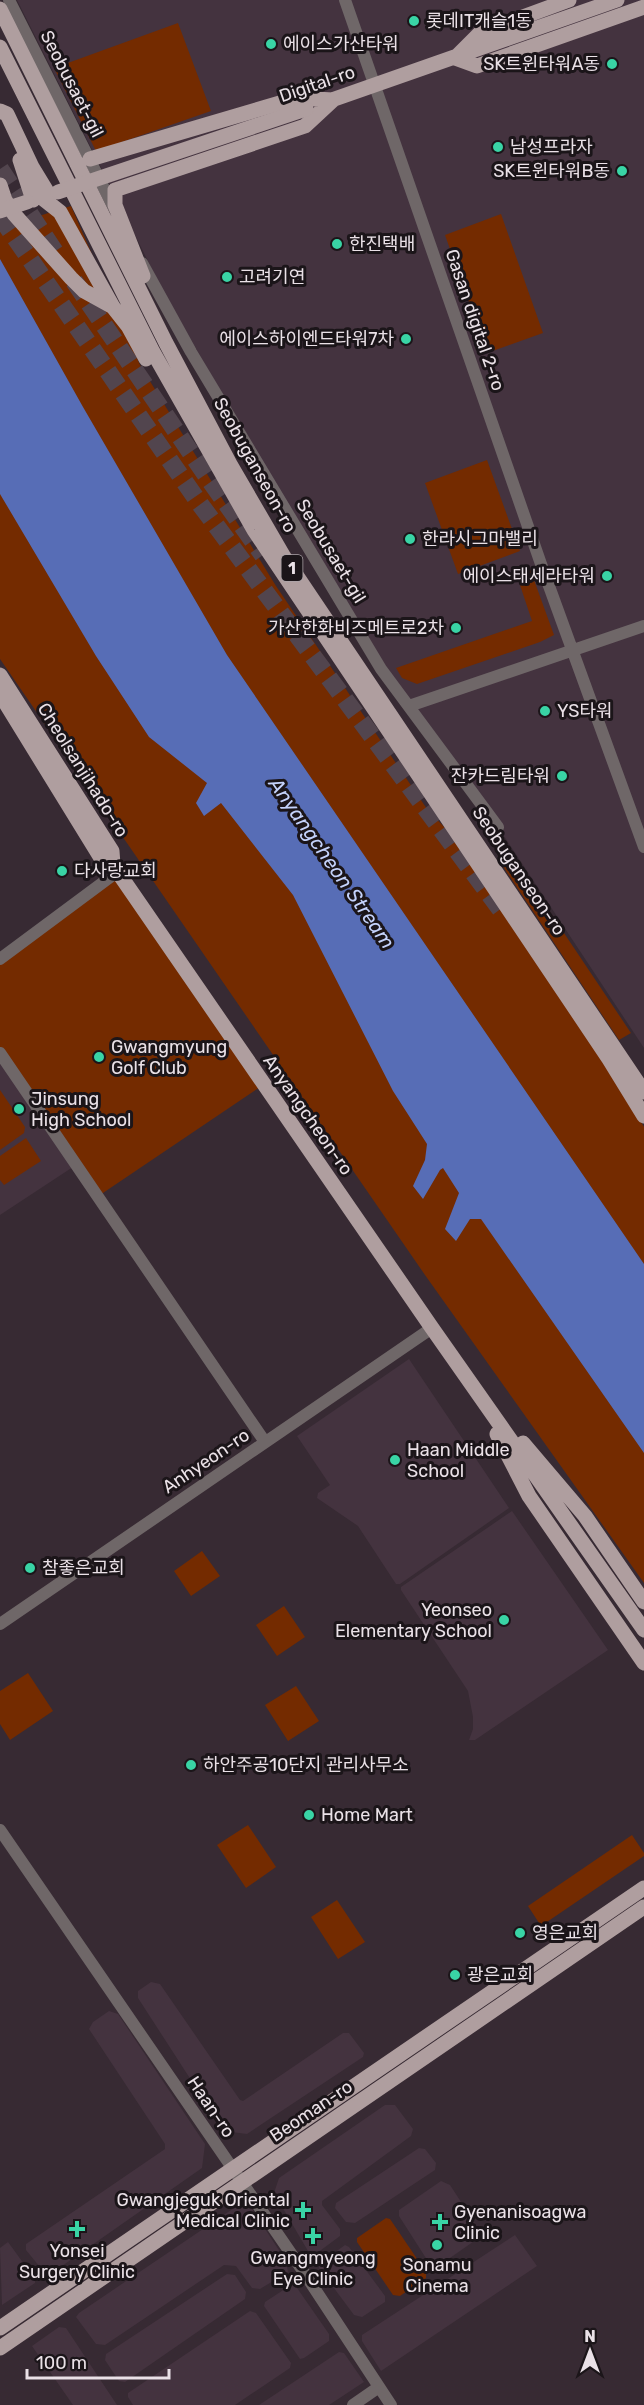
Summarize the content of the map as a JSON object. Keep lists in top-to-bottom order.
{
  "streets": {
    "main road": [
      "Digital-ro",
      "Seobuganseon-ro",
      "1",
      "Cheolsanjihado-ro",
      "Anyangcheon-ro",
      "Beoman-ro"
    ],
    "street": [
      "Seobusaet-gil",
      "Gasan digital 2-ro",
      "Anhyeon-ro",
      "Haan-ro"
    ]
  },
  "crossings": [
    ["Digital-ro", "Gasan digital 2-ro"],
    ["Cheolsanjihado-ro", "Anyangcheon-ro"],
    ["Anyangcheon-ro", "Anhyeon-ro"],
    ["Haan-ro", "Beoman-ro"]
  ],
  "water": ["Anyangcheon Stream"],
  "places": {
    "other": [
      "롯데IT캐슬1동",
      "에이스가산타워",
      "SK트윈타워A동",
      "남성프라자",
      "SK트윈타워B동",
      "한진택배",
      "고려기연",
      "에이스하이엔드타워7차",
      "한라시그마밸리",
      "에이스태세라타워",
      "가산한화비즈메트로2차",
      "YS타워",
      "잔카드림타워",
      "다사랑교회",
      "Gwangmyung Golf Club",
      "Jinsung High School",
      "Haan Middle School",
      "참좋은교회",
      "Yeonseo Elementary School",
      "하안주공10단지 관리사무소",
      "Home Mart",
      "영은교회",
      "광은교회",
      "Sonamu Cinema"
    ],
    "health": [
      "Gwangjeguk Oriental Medical Clinic",
      "Gyenanisoagwa Clinic",
      "Yonsei Surgery Clinic",
      "Gwangmyeong Eye Clinic"
    ]
  },
  "scale_bar": "100 m",
  "north": "top"
}
